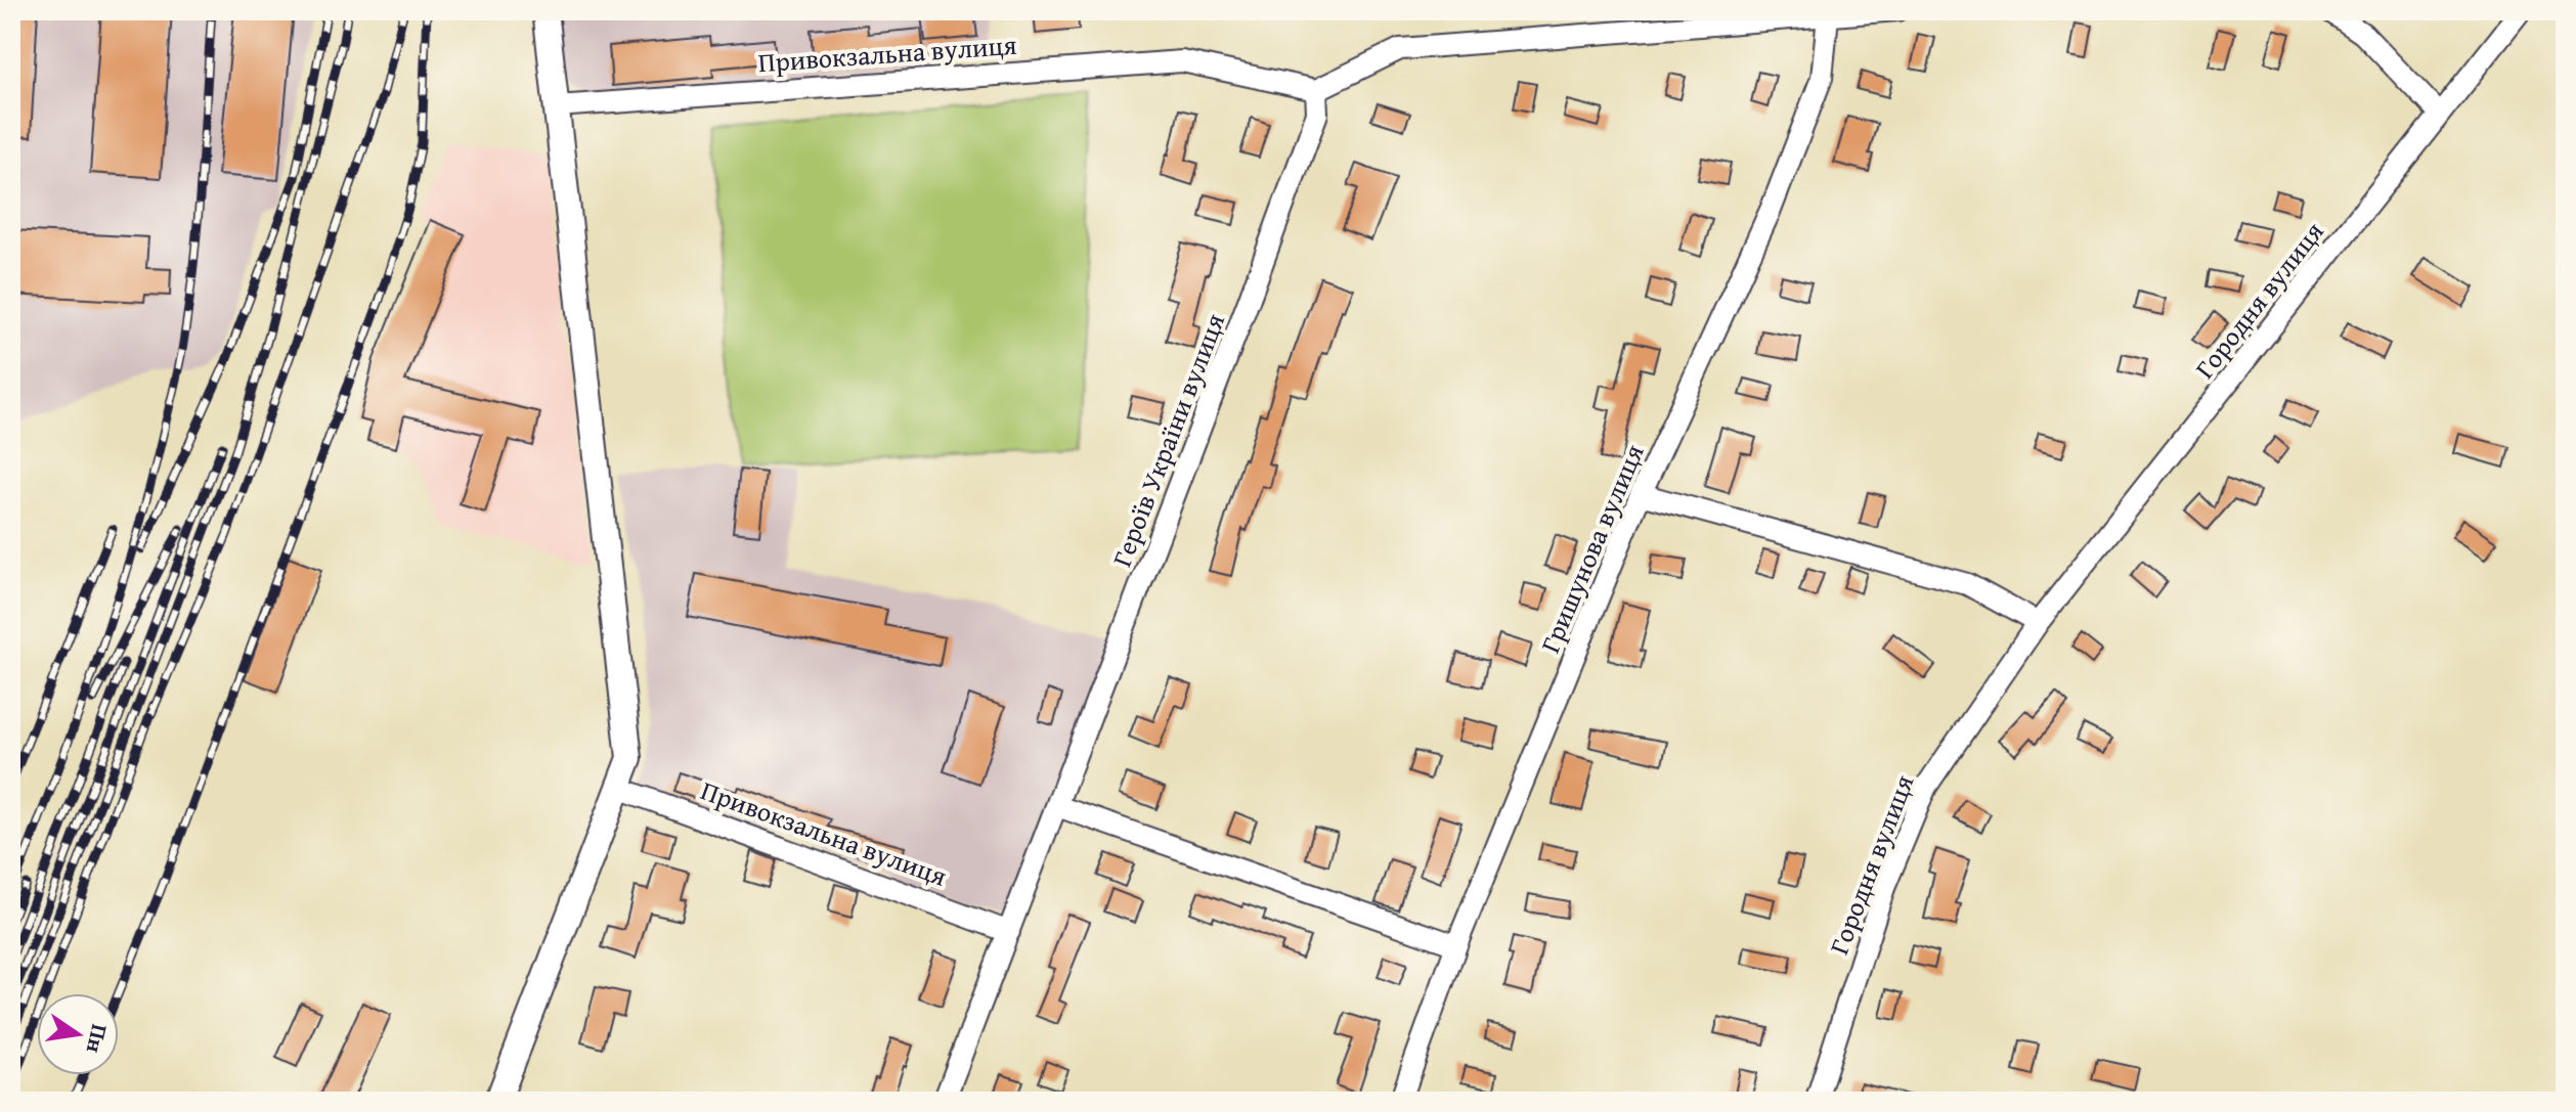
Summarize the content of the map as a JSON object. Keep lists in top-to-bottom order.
{
  "streets": {
    "street": [
      "Привокзальна вулиця",
      "Городня вулиця",
      "Героїв України вулиця",
      "Гришунова вулиця"
    ]
  },
  "crossings": [
    ["Привокзальна вулиця", "Героїв України вулиця"]
  ],
  "north": "right"
}
